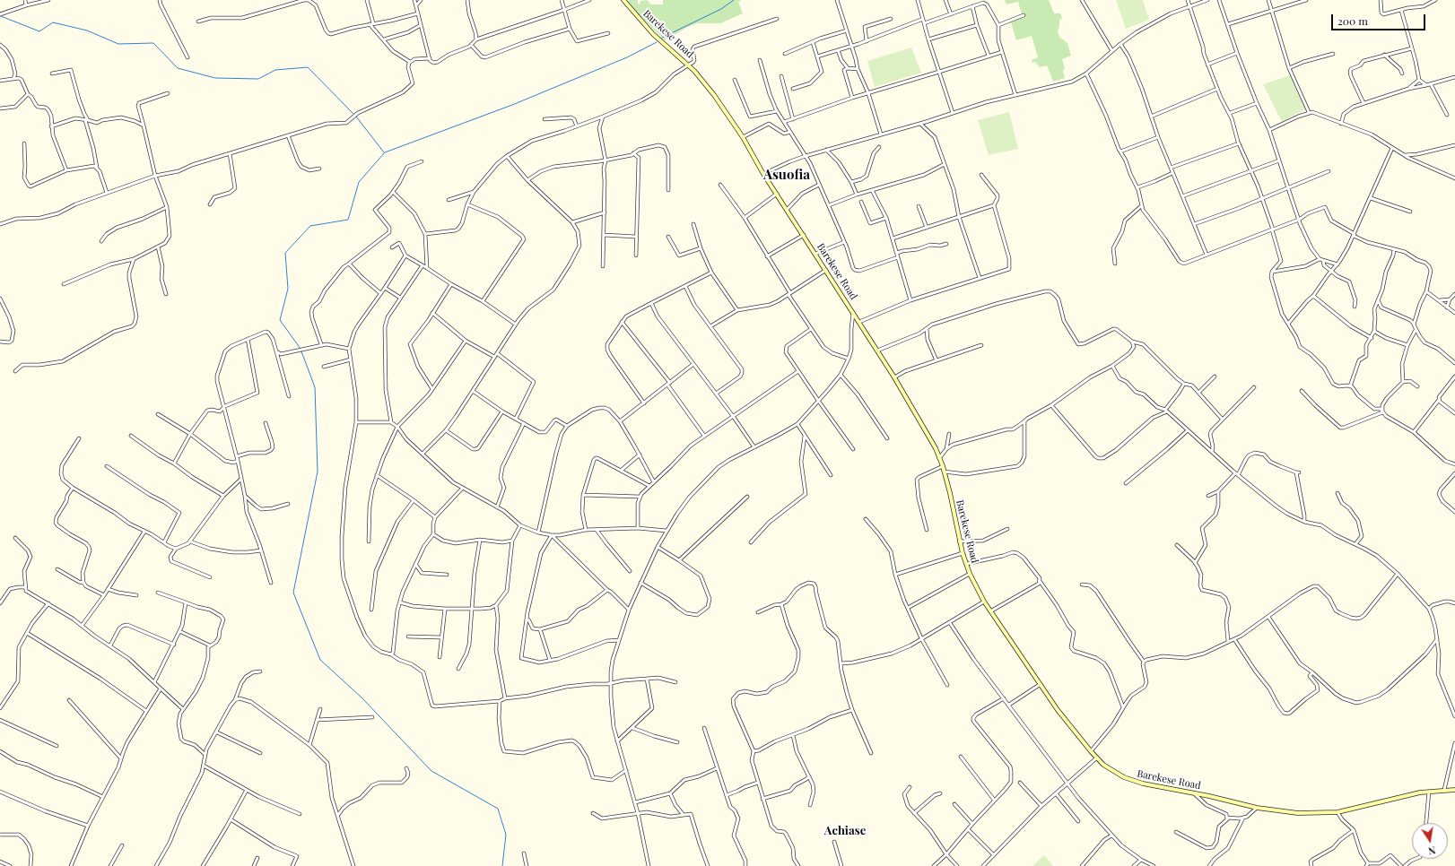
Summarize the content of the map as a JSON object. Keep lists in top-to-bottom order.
{
  "streets": {
    "main road": ["Barekese Road"]
  },
  "districts": ["Asuofia", "Achiase"],
  "scale_bar": "200 m",
  "north": "bottom"
}
